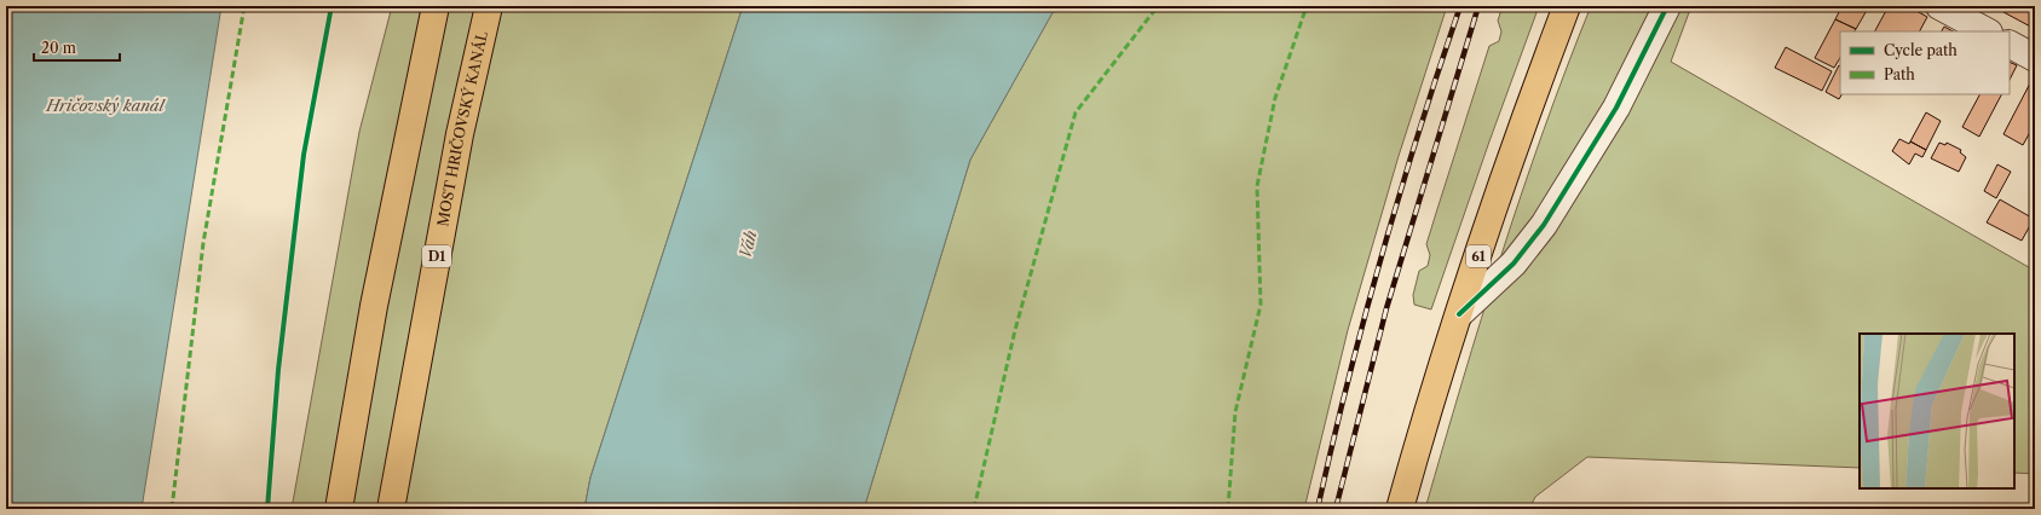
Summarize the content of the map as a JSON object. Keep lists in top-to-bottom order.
{
  "streets": {
    "main road": ["MOST HRIČOVSKÝ KANÁL", "D1", "61"]
  },
  "water": ["Hričovský kanál", "Váh"],
  "legend": ["Cycle path", "Path"],
  "scale_bar": "20 m"
}
